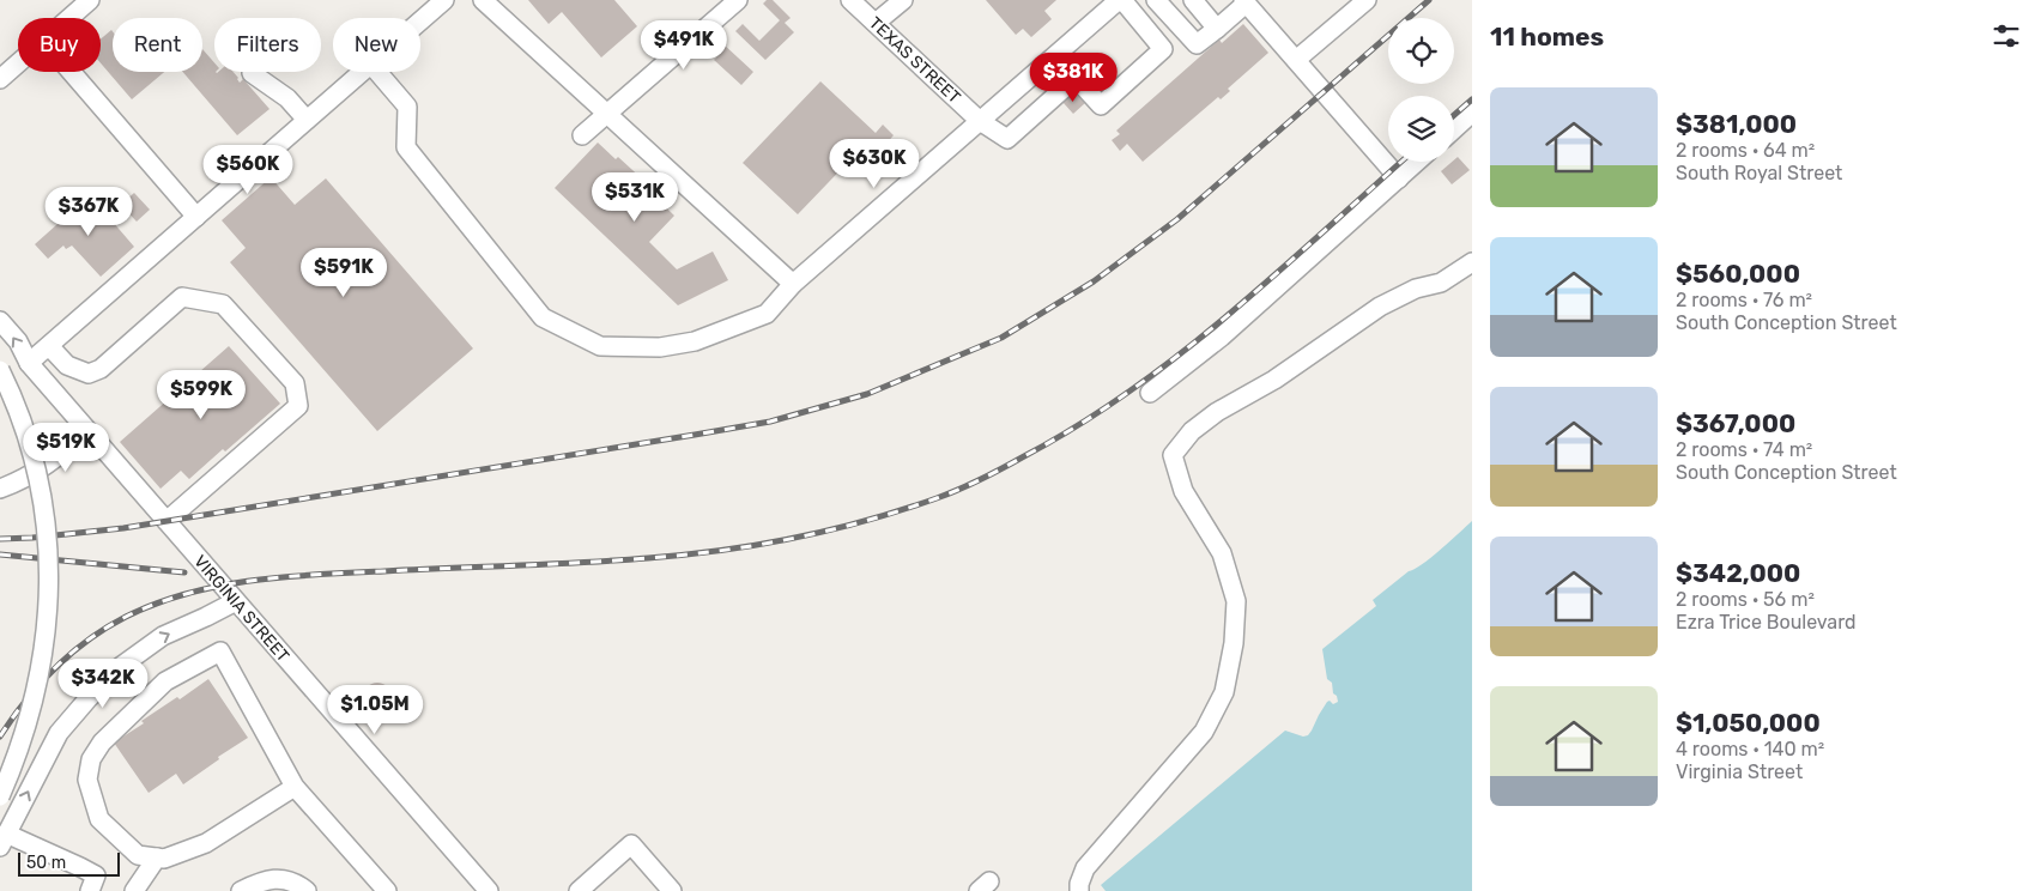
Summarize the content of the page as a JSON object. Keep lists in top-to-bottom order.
{
  "streets": {
    "street": ["TEXAS STREET", "VIRGINIA STREET"]
  },
  "scale_bar": "50 m",
  "page": {
    "heading": "11 homes",
    "chip": [
      "Buy",
      "Rent",
      "Filters",
      "New"
    ],
    "price": [
      "$491K",
      "$381K",
      "$630K",
      "$560K",
      "$531K",
      "$367K",
      "$591K",
      "$599K",
      "$519K",
      "$342K",
      "$1.05M"
    ],
    "list": [
      {
        "name": "$381,000",
        "note": "2 rooms · 64 m² · South Royal Street"
      },
      {
        "name": "$560,000",
        "note": "2 rooms · 76 m² · South Conception Street"
      },
      {
        "name": "$367,000",
        "note": "2 rooms · 74 m² · South Conception Street"
      },
      {
        "name": "$342,000",
        "note": "2 rooms · 56 m² · Ezra Trice Boulevard"
      },
      {
        "name": "$1,050,000",
        "note": "4 rooms · 140 m² · Virginia Street"
      }
    ],
    "scale": "50 m"
  }
}
